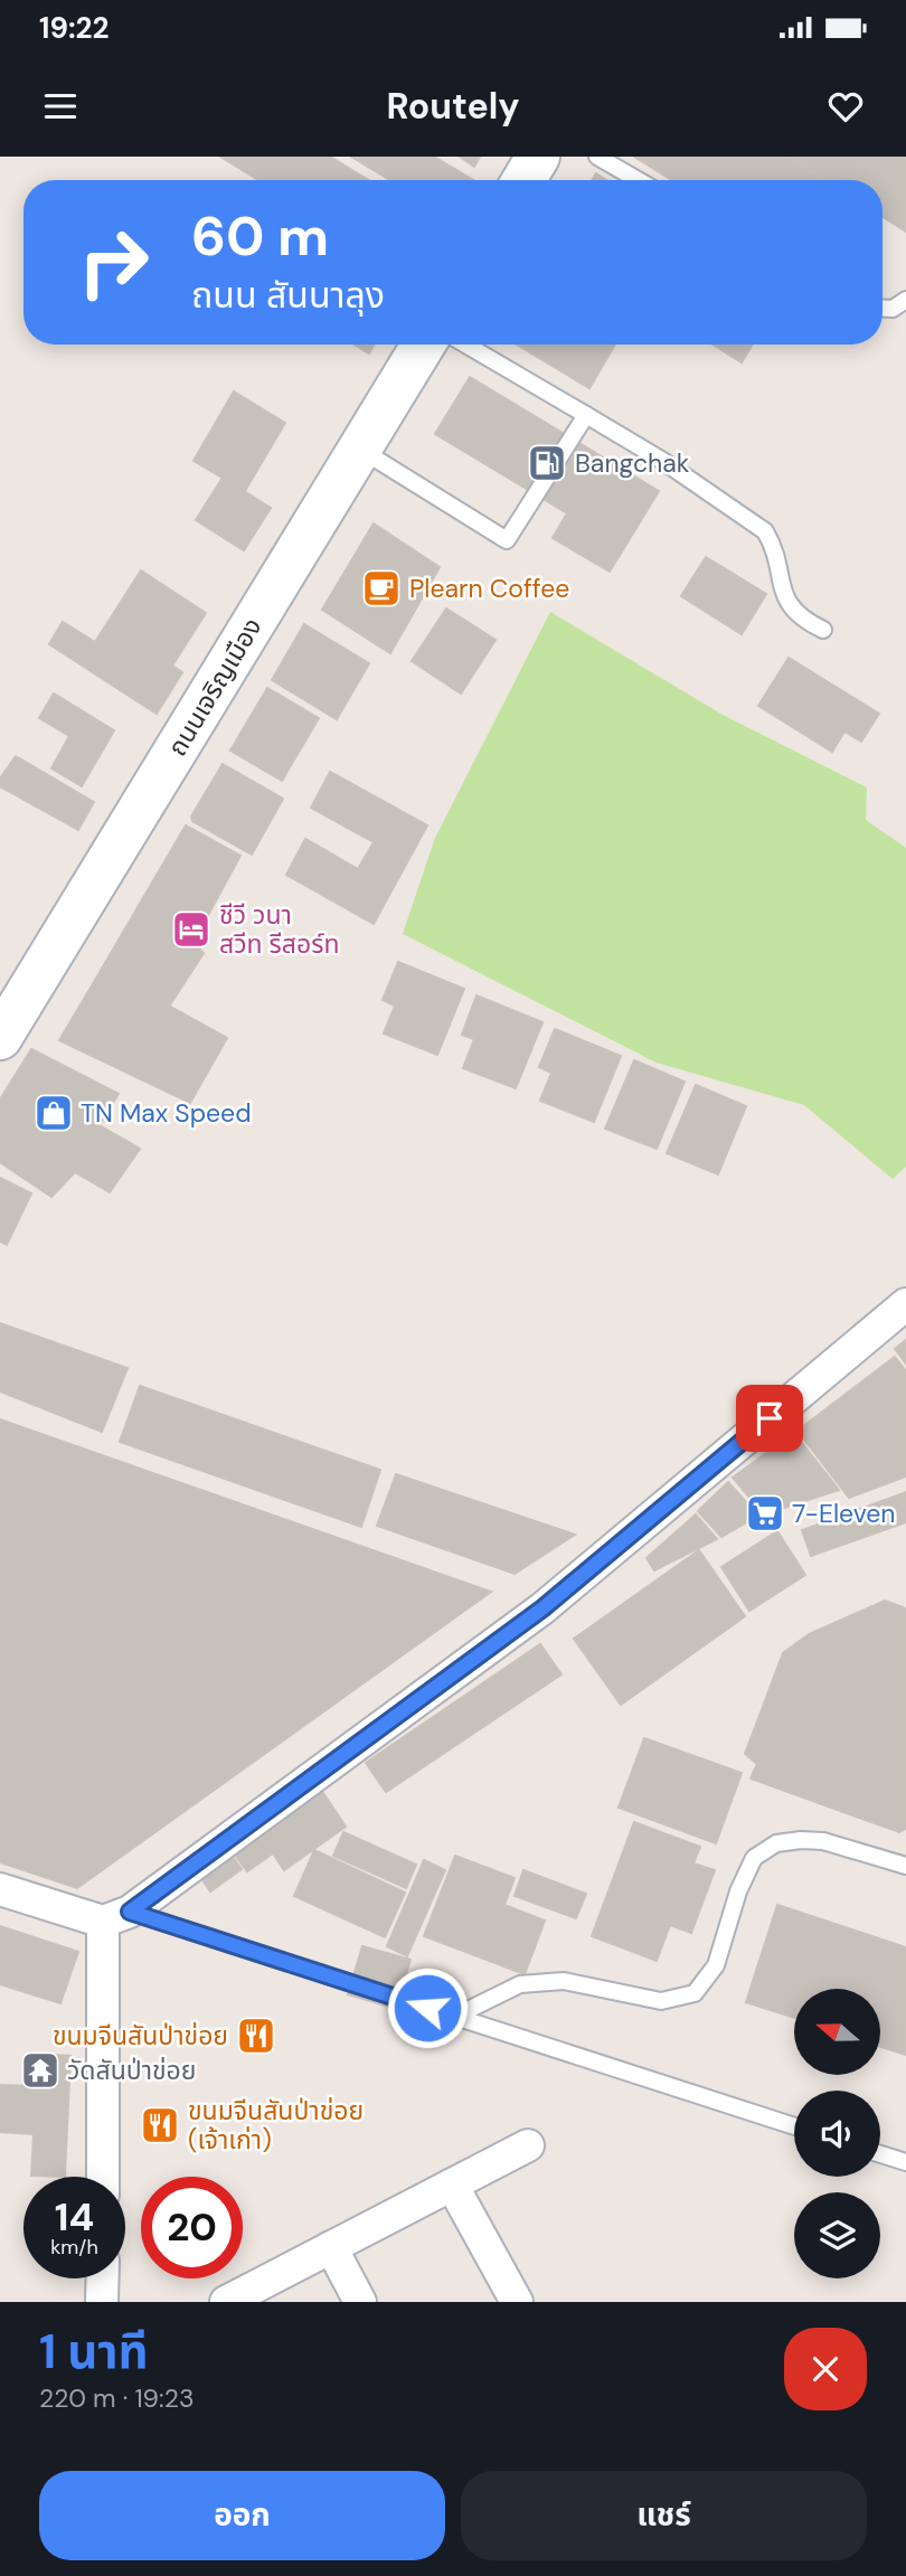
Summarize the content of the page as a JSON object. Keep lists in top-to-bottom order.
{
  "streets": {
    "main road": ["ถนนเจริญเมือง"]
  },
  "places": {
    "fuel station": ["Bangchak"],
    "cafe": ["Plearn Coffee"],
    "hotel": ["ชีวี วนา สวีท รีสอร์ท"],
    "shop": ["TN Max Speed"],
    "supermarket": ["7-Eleven"],
    "restaurant": ["ขนมจีนสันป่าข่อย", "ขนมจีนสันป่าข่อย (เจ้าเก่า)"],
    "temple": ["วัดสันป่าข่อย"]
  },
  "north": "left",
  "page": {
    "status": "19:22",
    "header": "Routely",
    "turn": ["60 m", "ถนน สันนาลุง"],
    "speed": "14 km/h",
    "limit": "20",
    "heading": ["1 นาที", "220 m · 19:23"],
    "buttons": ["ออก", "แชร์"]
  }
}
